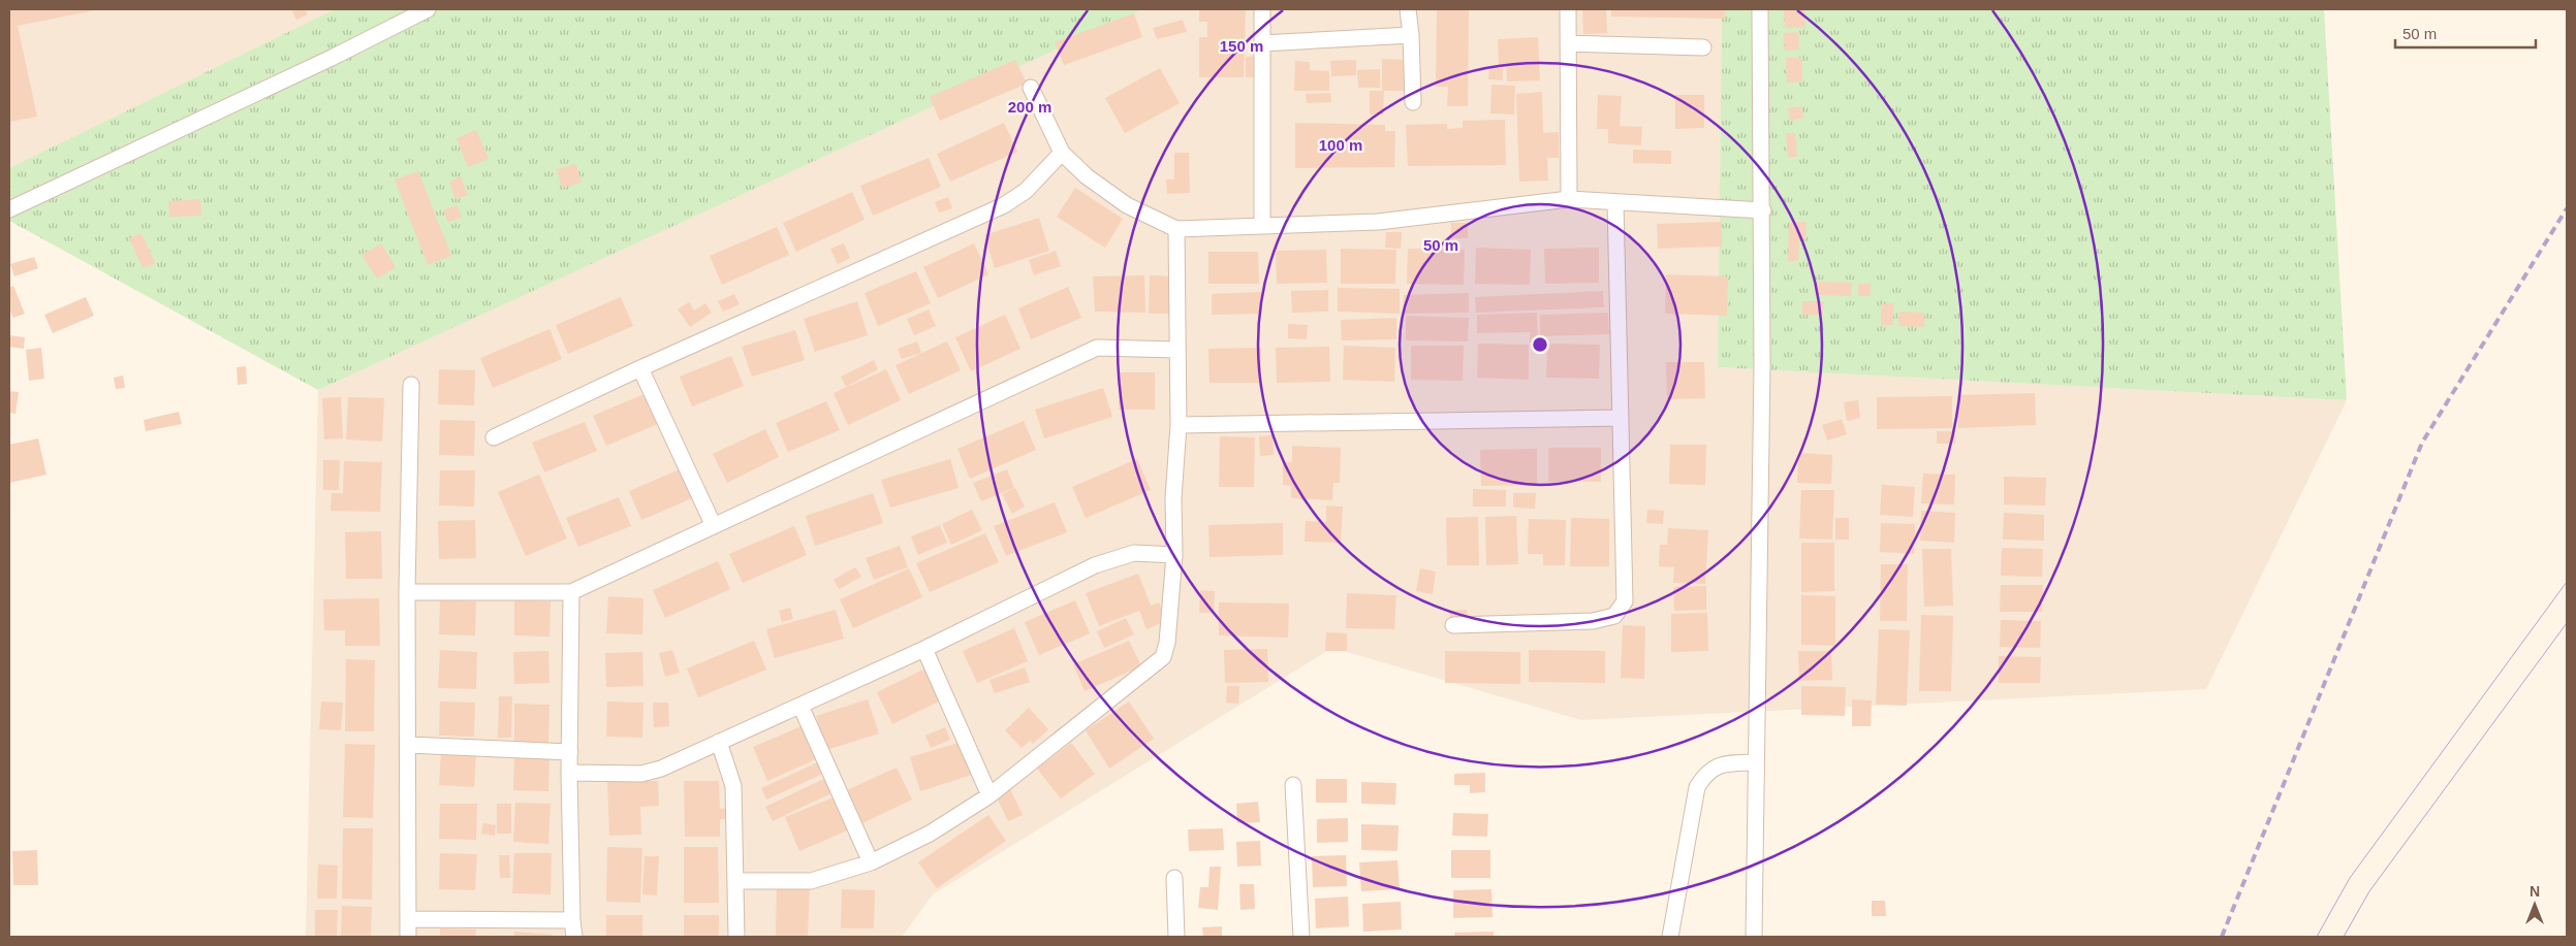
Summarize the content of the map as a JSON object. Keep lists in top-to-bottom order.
{
  "scale_bar": "50 m",
  "north": "top",
  "rings": [
    "150 m",
    "200 m",
    "100 m",
    "50 m"
  ]
}
